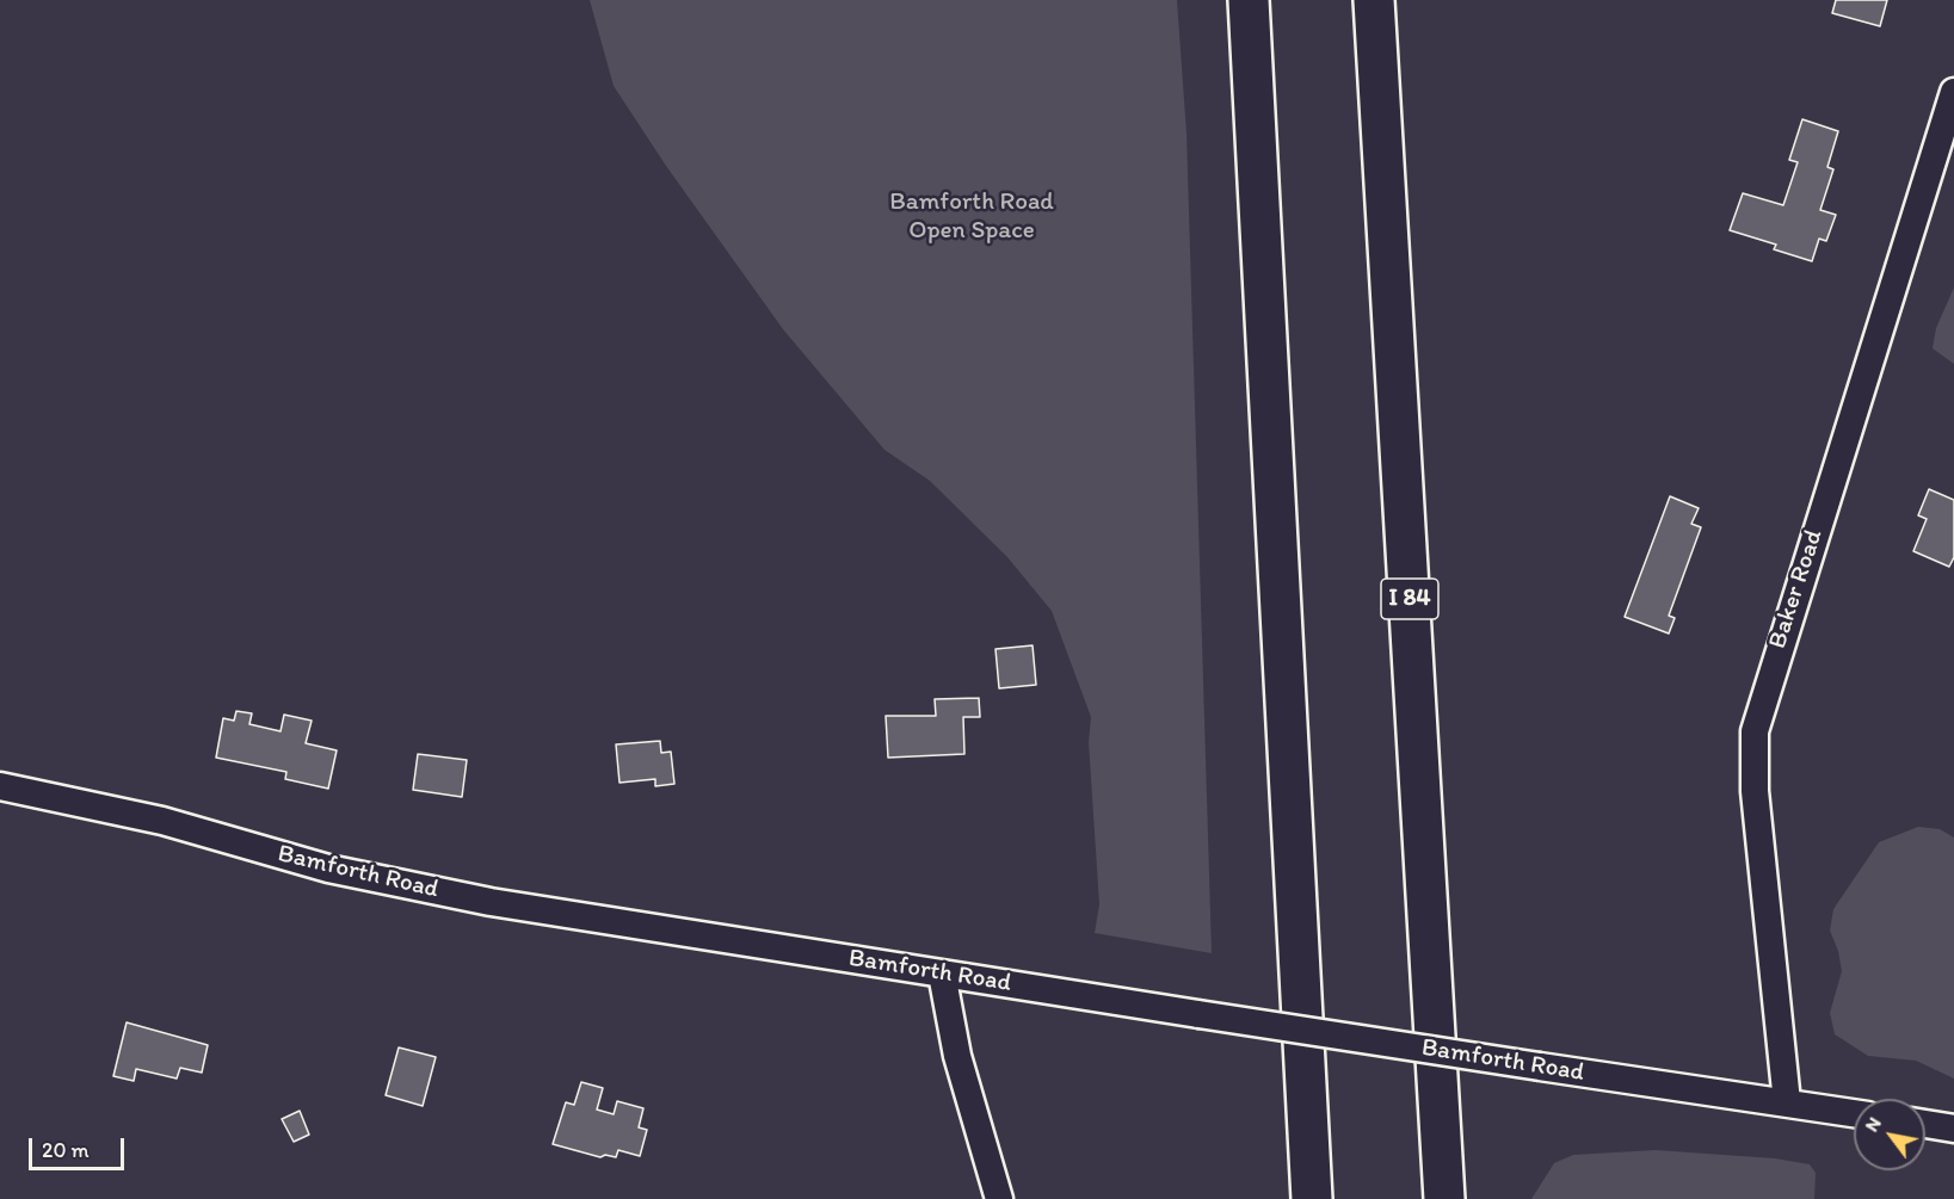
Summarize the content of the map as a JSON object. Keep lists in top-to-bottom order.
{
  "streets": {
    "highway": ["I 84"],
    "street": ["Baker Road", "Bamforth Road"]
  },
  "crossings": [
    ["Baker Road", "Bamforth Road"]
  ],
  "parks": ["Bamforth Road Open Space"],
  "scale_bar": "20 m",
  "north": "top left"
}
